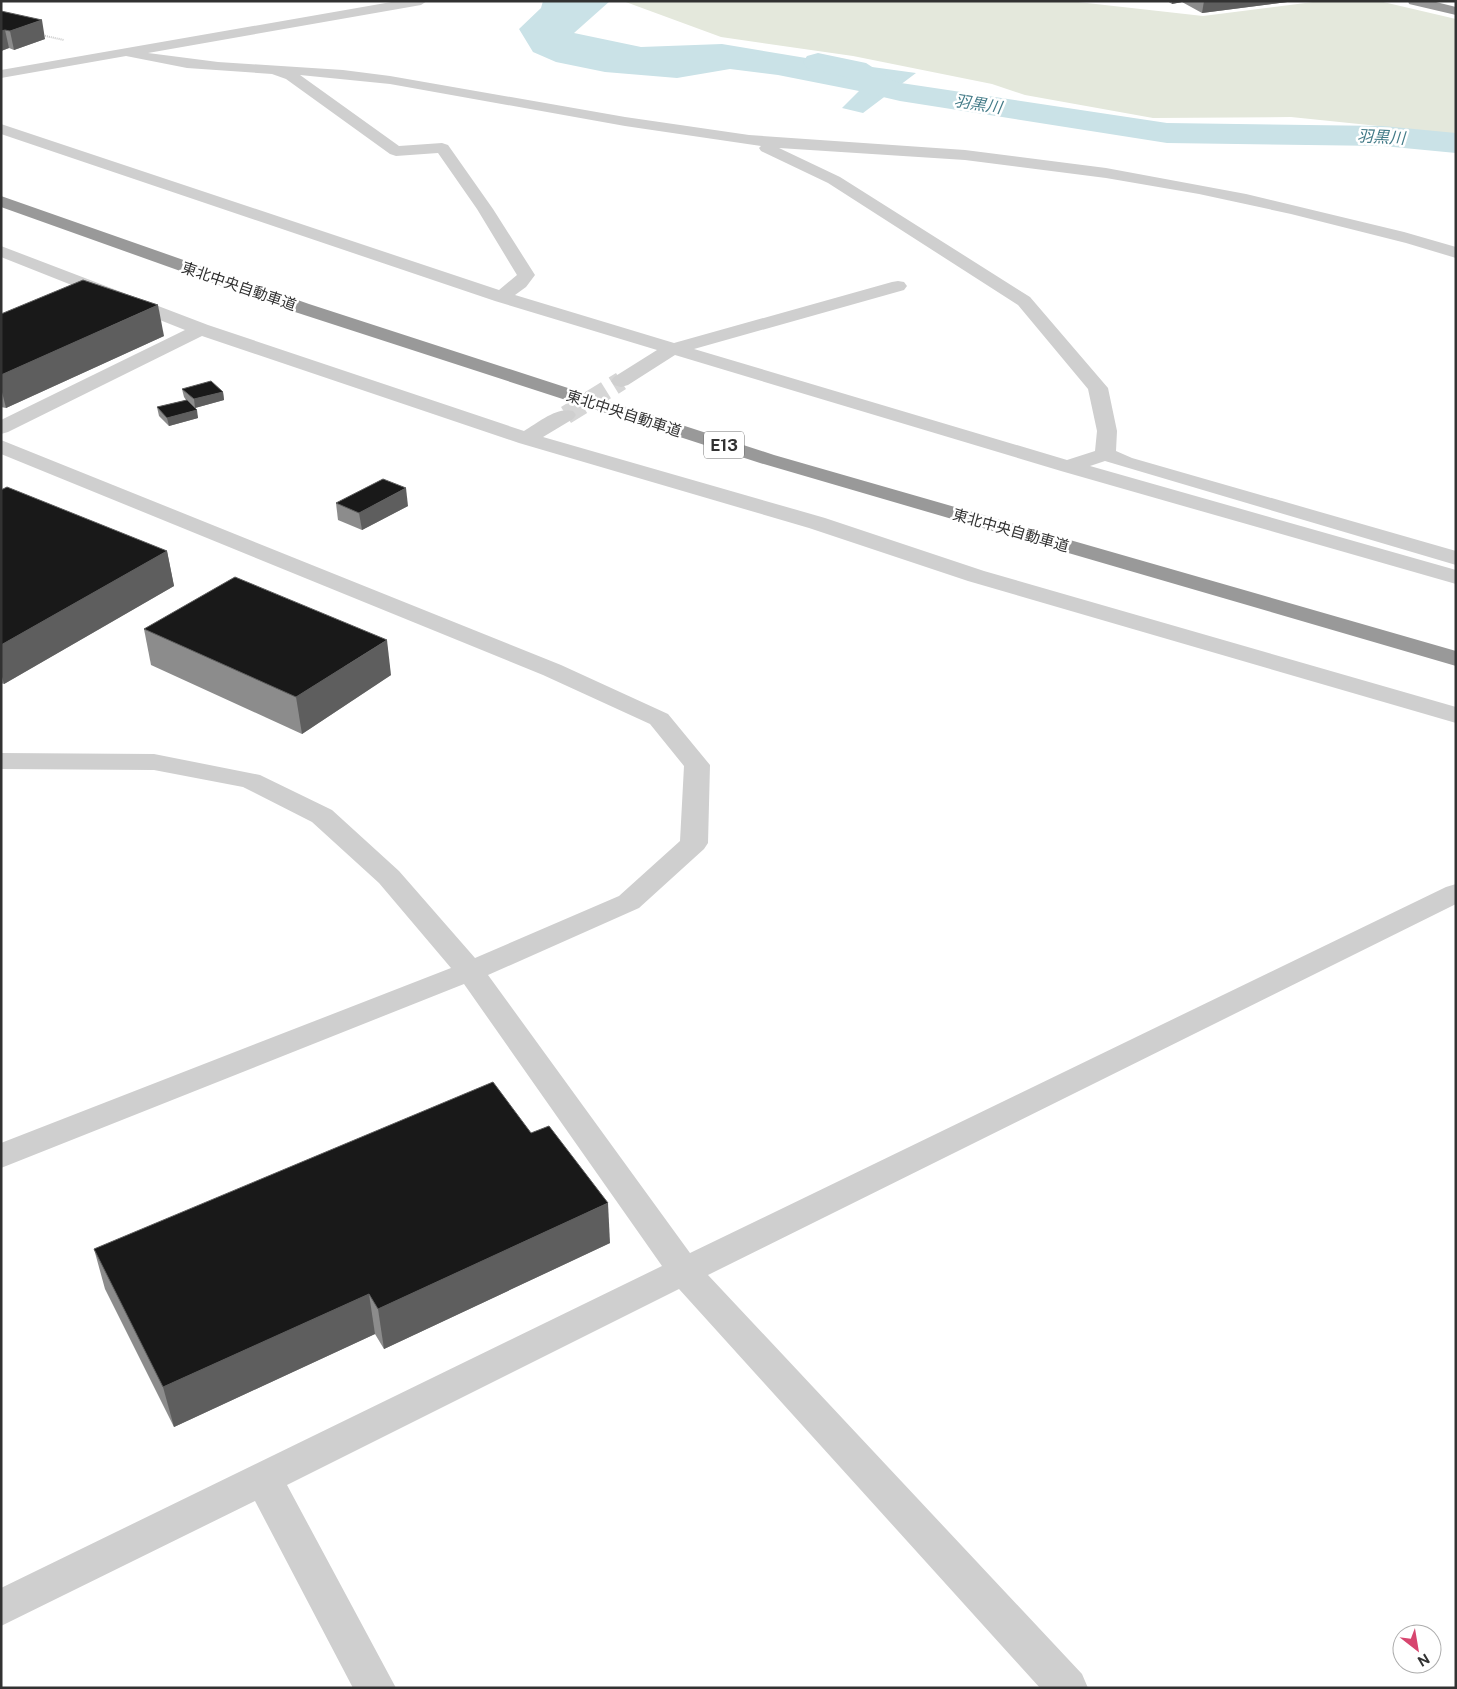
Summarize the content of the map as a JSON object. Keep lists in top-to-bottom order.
{
  "streets": {
    "highway": ["東北中央自動車道", "E13"]
  },
  "water": ["羽黒川"],
  "north": "bottom right"
}
